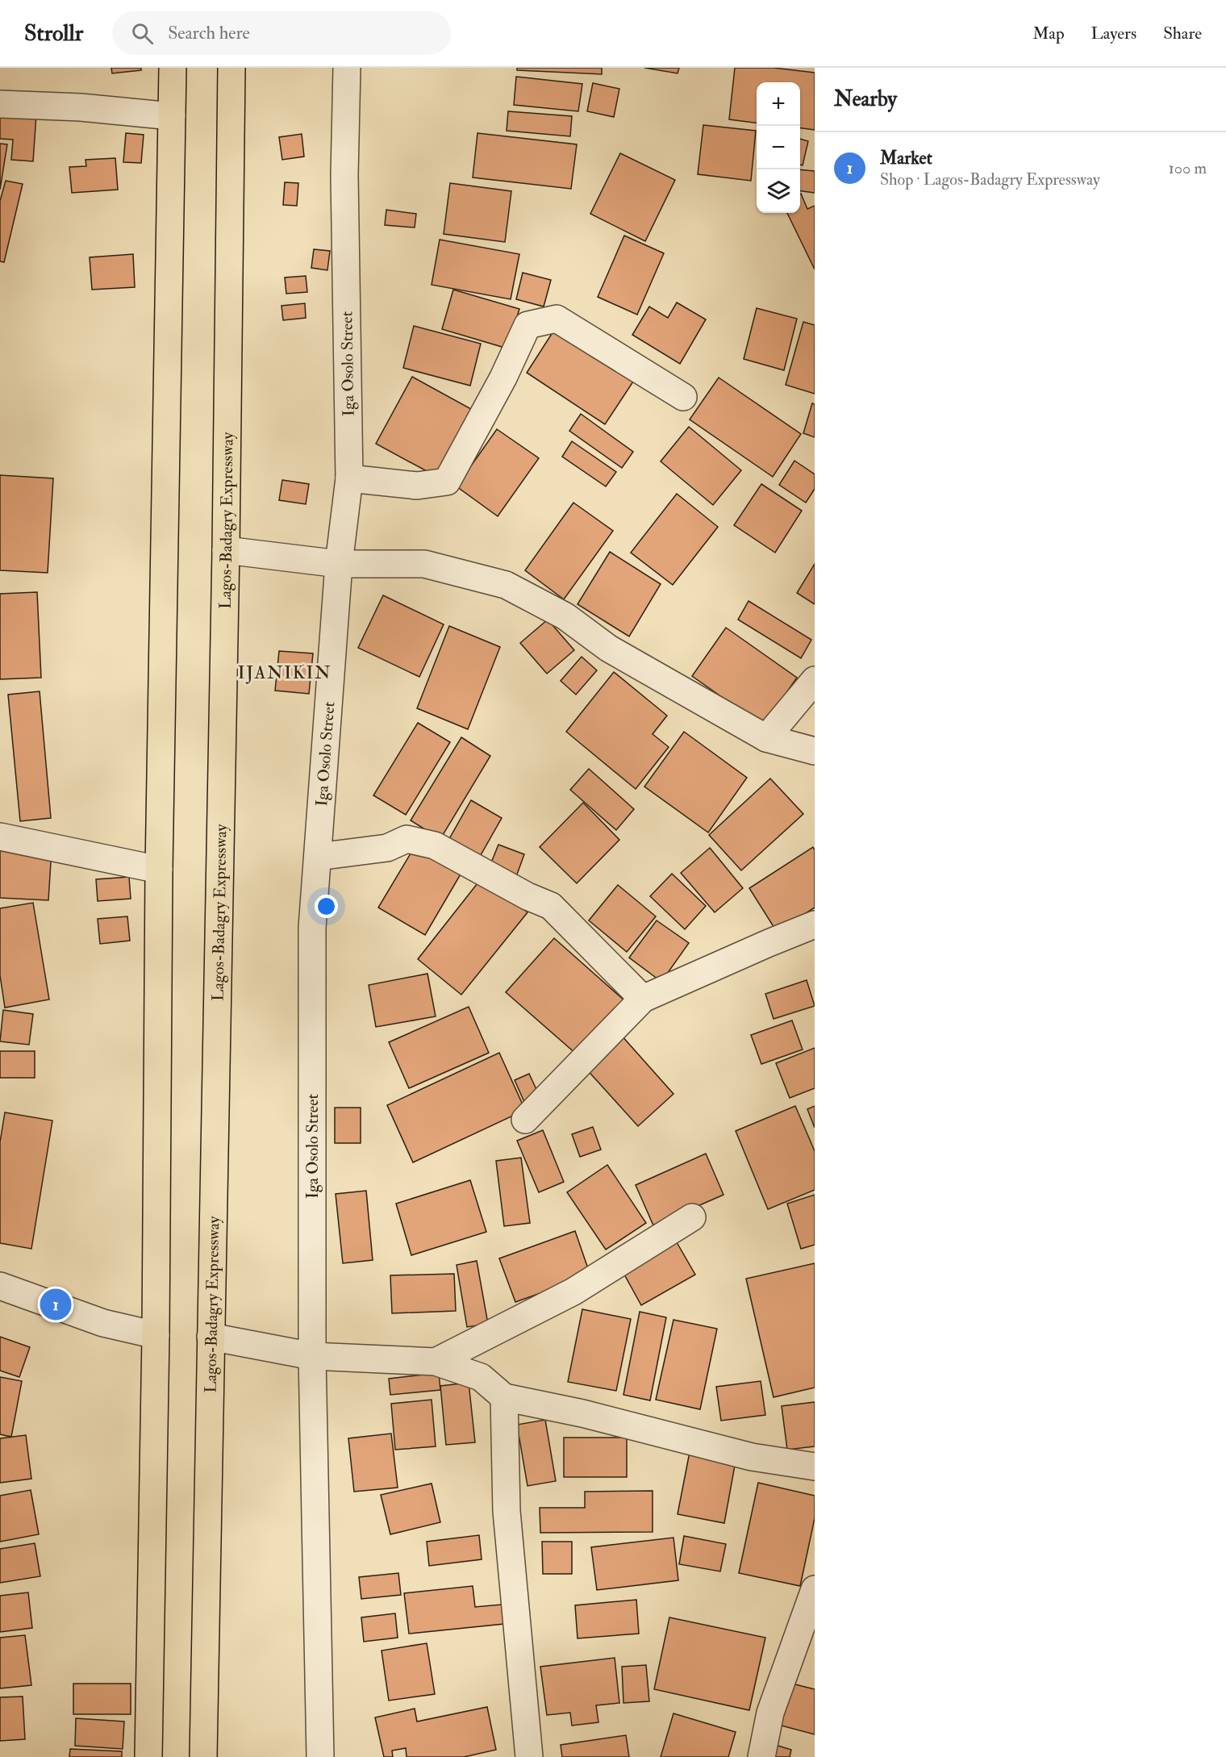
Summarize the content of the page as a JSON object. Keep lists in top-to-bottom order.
{
  "streets": {
    "highway": ["Lagos-Badagry Expressway"],
    "street": ["Iga Osolo Street"]
  },
  "districts": ["IJANIKIN"],
  "page": {
    "header": "Strollr",
    "search": "Search here",
    "nav": ["Map", "Layers", "Share"],
    "heading": "Nearby",
    "map_buttons": ["+", "−"],
    "list": [
      {
        "mark": "1",
        "name": "Market",
        "note": "Shop · Lagos-Badagry Expressway",
        "value": "100 m"
      }
    ],
    "pins": "1"
  }
}
